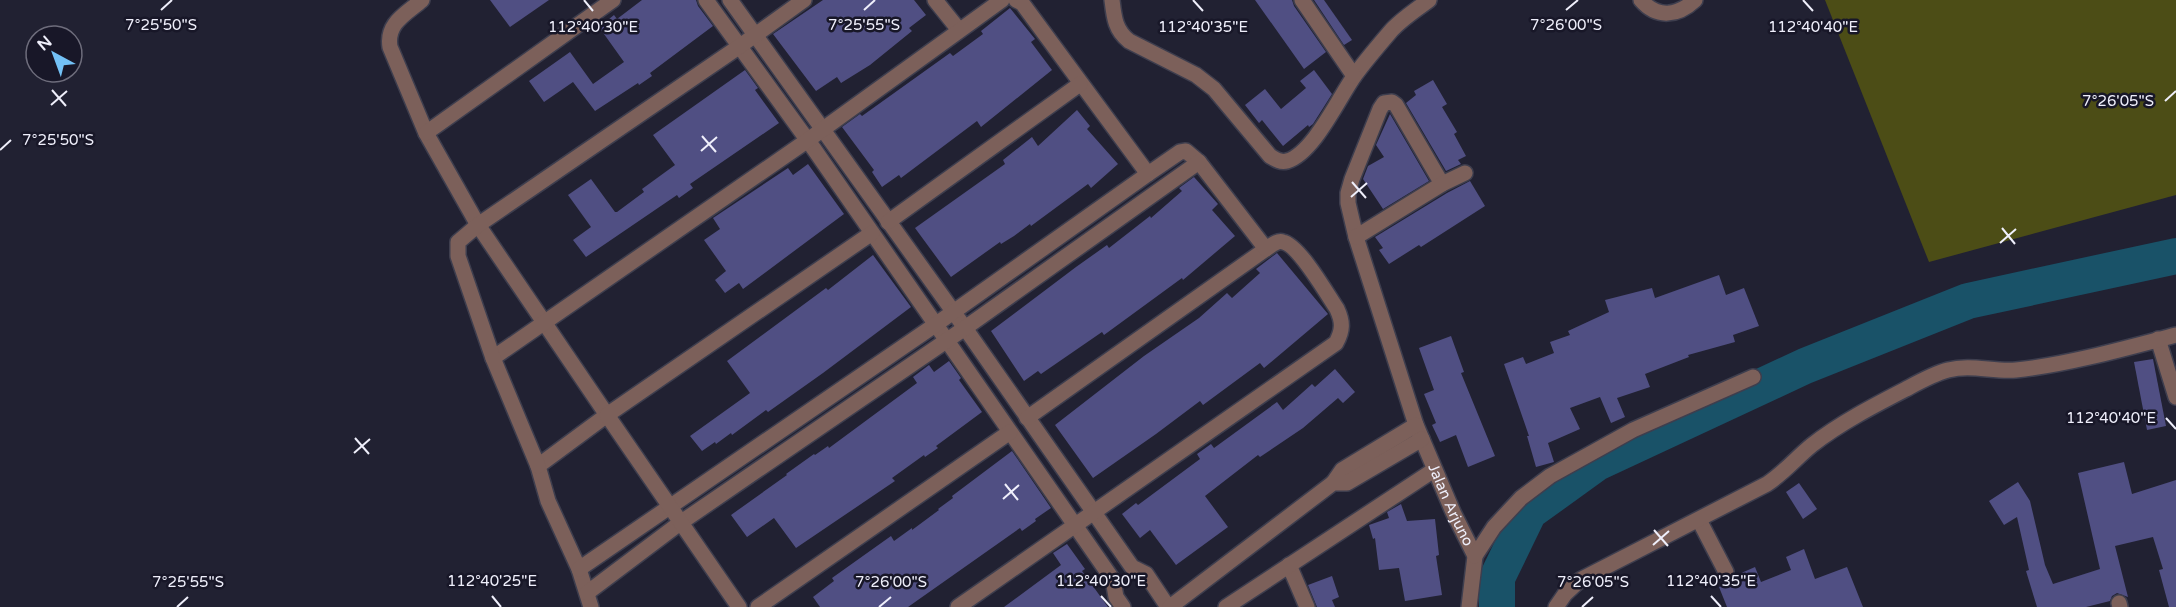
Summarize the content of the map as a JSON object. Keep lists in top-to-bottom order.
{
  "streets": {
    "street": ["Jalan Arjuno"]
  },
  "north": "top left",
  "coordinates": [
    "7°25'50\"S",
    "7°25'55\"S",
    "7°26'00\"S",
    "112°40'30\"E",
    "112°40'35\"E",
    "112°40'40\"E",
    "7°26'05\"S",
    "112°40'25\"E"
  ]
}
